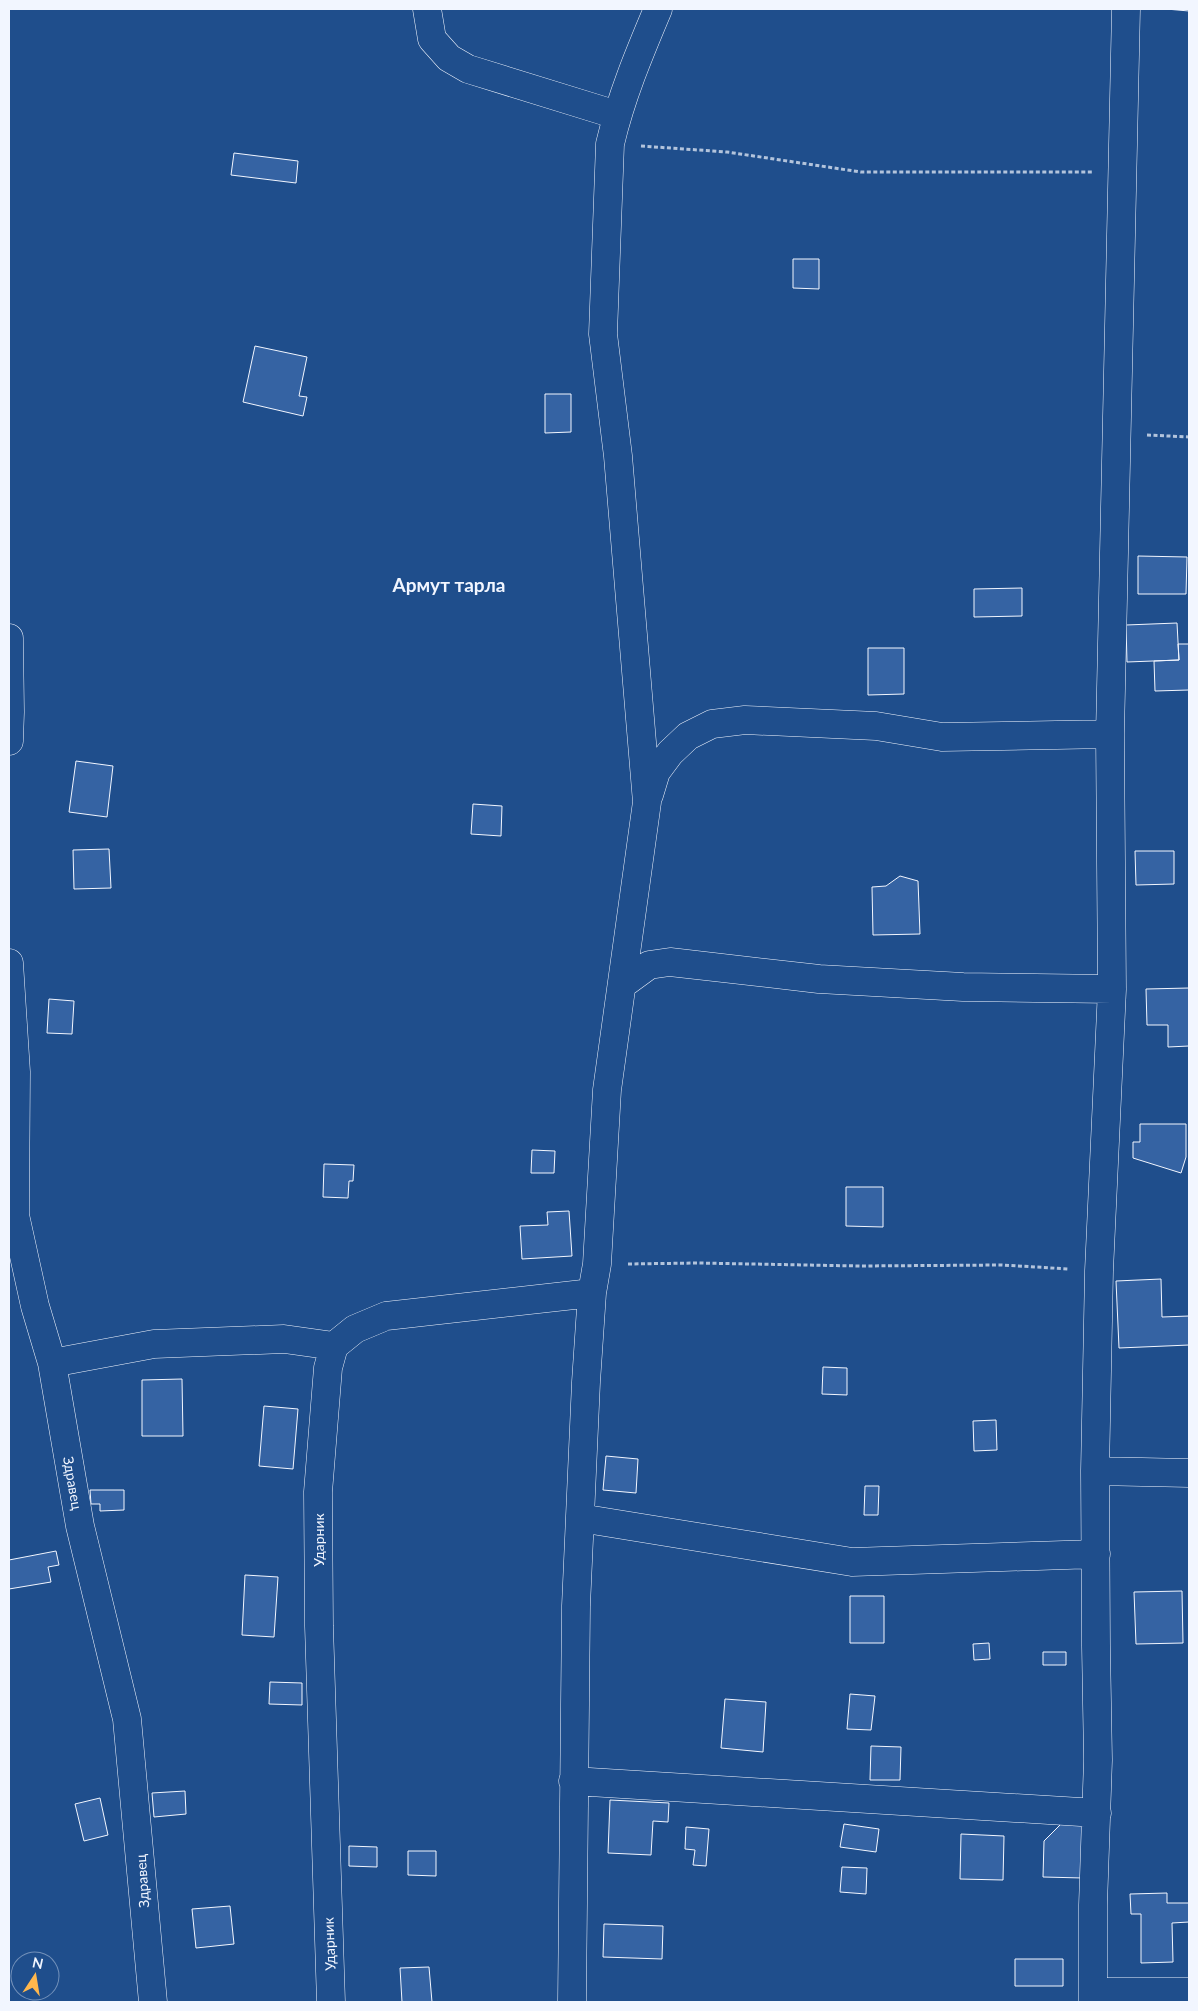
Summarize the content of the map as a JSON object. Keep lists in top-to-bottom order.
{
  "streets": {
    "street": ["Здравец", "Ударник"]
  },
  "districts": ["Армут тарла"],
  "north": "top"
}
